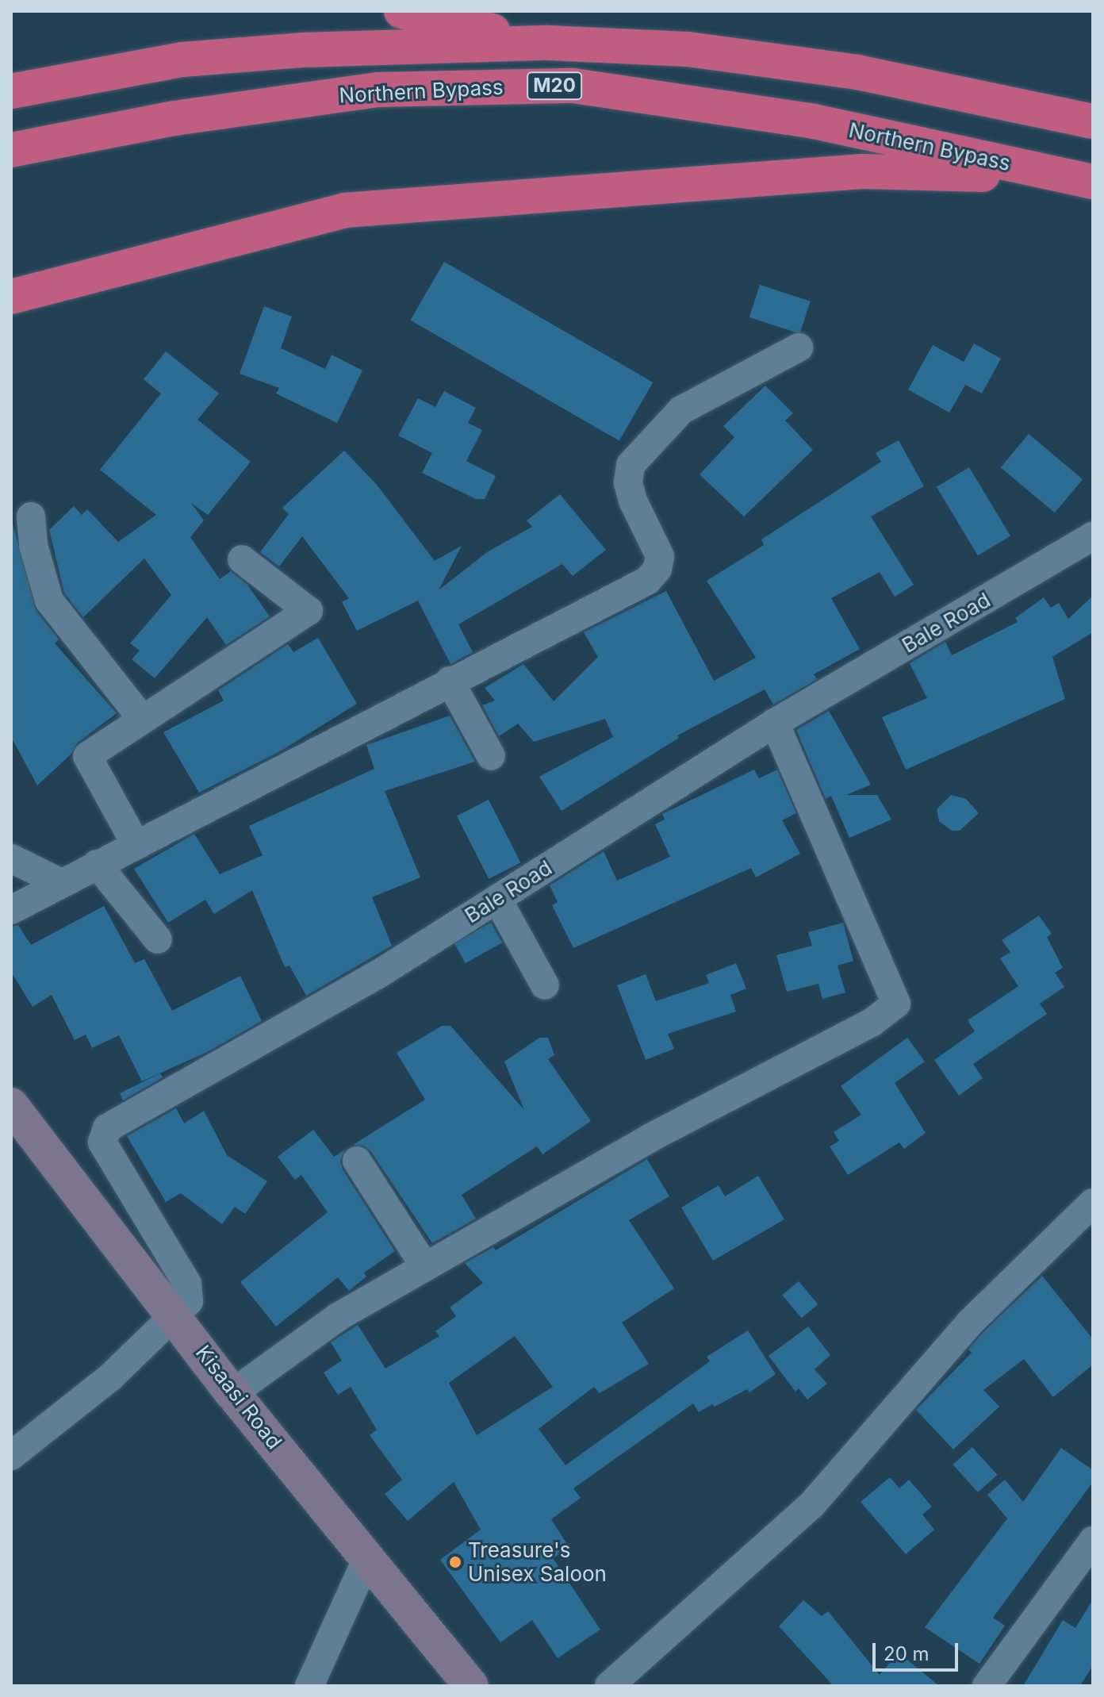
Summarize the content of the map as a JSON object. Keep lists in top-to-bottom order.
{
  "streets": {
    "highway": ["M20", "Northern Bypass"],
    "main road": ["Kisaasi Road"],
    "street": ["Bale Road"]
  },
  "crossings": [
    ["Bale Road", "Kisaasi Road"]
  ],
  "places": ["Treasure's Unisex Saloon"],
  "scale_bar": "20 m"
}
